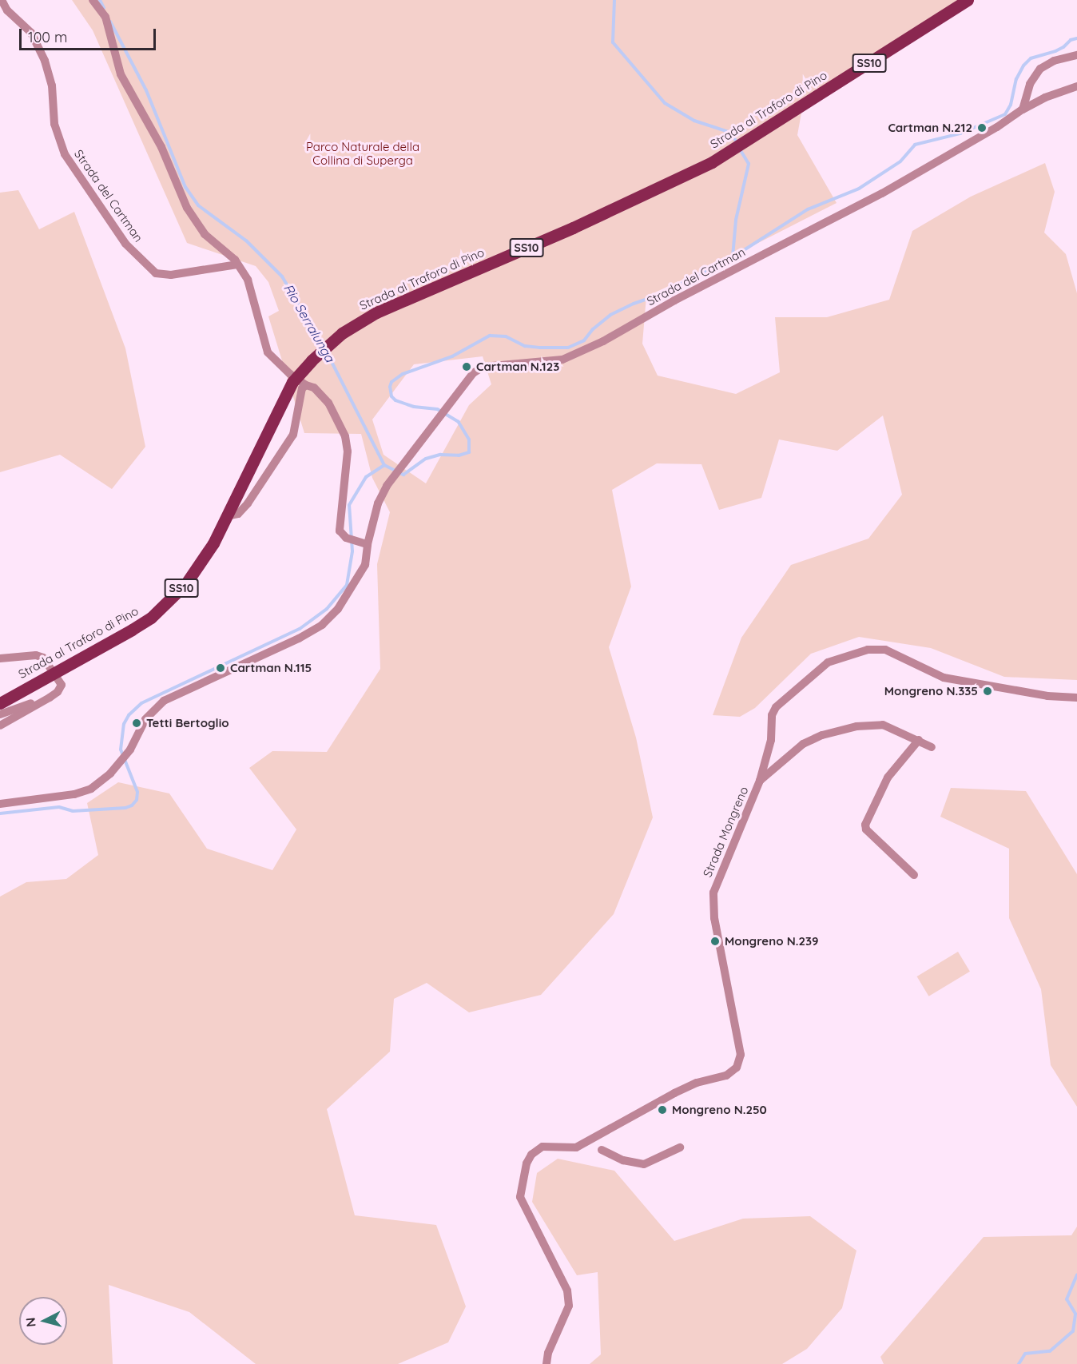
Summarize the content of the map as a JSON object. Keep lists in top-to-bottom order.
{
  "streets": {
    "main road": ["SS10", "Strada al Traforo di Pino"],
    "street": ["Strada del Cartman", "Strada Mongreno"]
  },
  "water": ["Rio Serralunga"],
  "parks": ["Parco Naturale della Collina di Superga"],
  "places": [
    "Cartman N.212",
    "Cartman N.123",
    "Cartman N.115",
    "Mongreno N.335",
    "Tetti Bertoglio",
    "Mongreno N.239",
    "Mongreno N.250"
  ],
  "scale_bar": "100 m",
  "north": "left"
}
